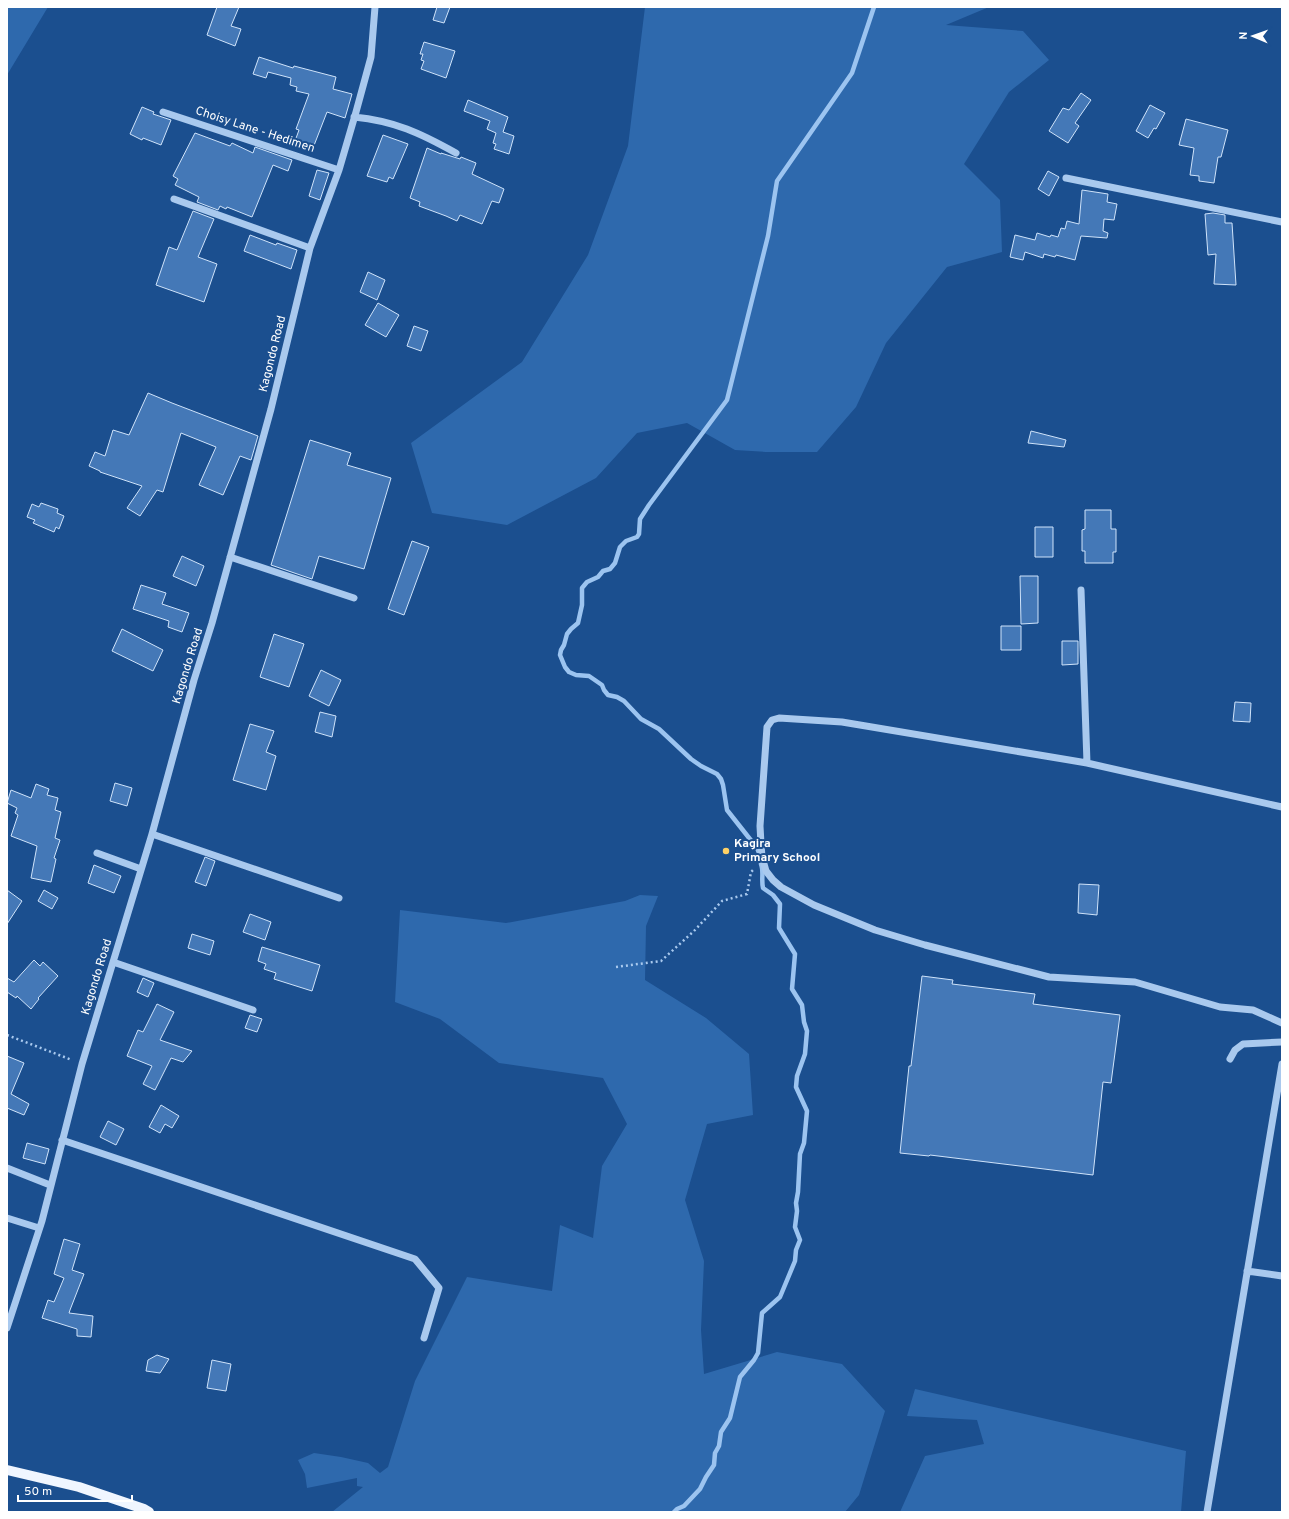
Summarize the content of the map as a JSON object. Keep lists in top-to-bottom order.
{
  "streets": {
    "street": ["Choisy Lane - Hedimen", "Kagondo Road"]
  },
  "crossings": [
    ["Choisy Lane - Hedimen", "Kagondo Road"]
  ],
  "places": ["Kagira Primary School"],
  "scale_bar": "50 m",
  "north": "left"
}
